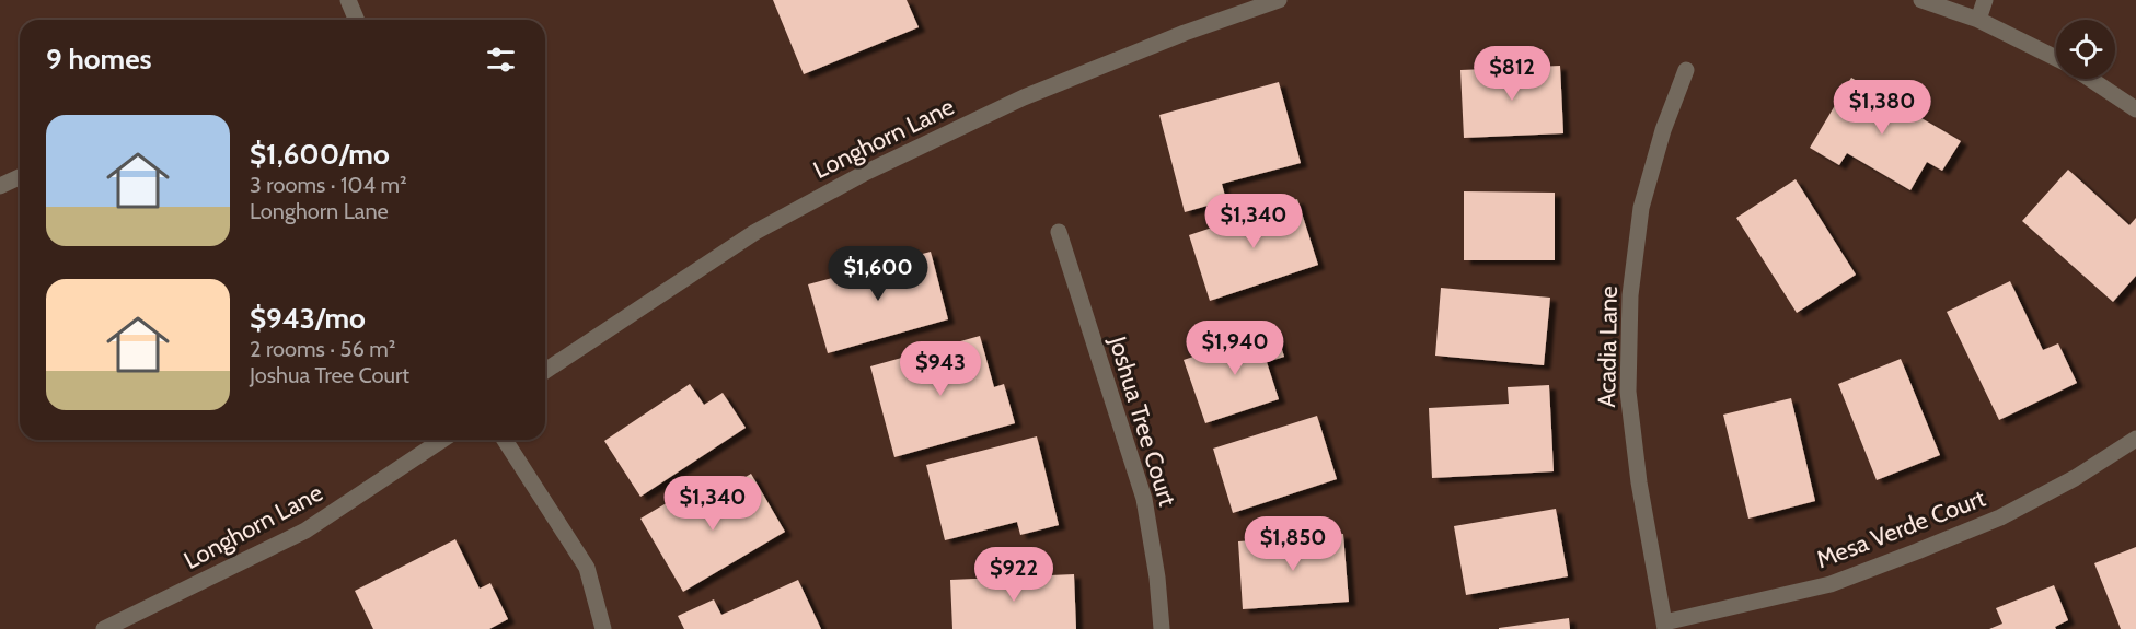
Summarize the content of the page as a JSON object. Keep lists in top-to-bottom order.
{
  "streets": {
    "street": [
      "Longhorn Lane",
      "Acadia Lane",
      "Joshua Tree Court",
      "Mesa Verde Court"
    ]
  },
  "crossings": [
    ["Acadia Lane", "Mesa Verde Court"]
  ],
  "page": {
    "heading": "9 homes",
    "price": [
      "$812",
      "$1,380",
      "$1,340",
      "$1,600",
      "$1,940",
      "$943",
      "$1,340",
      "$1,850",
      "$922"
    ],
    "list": [
      {
        "name": "$1,600/mo",
        "note": "3 rooms · 104 m² · Longhorn Lane"
      },
      {
        "name": "$943/mo",
        "note": "2 rooms · 56 m² · Joshua Tree Court"
      }
    ]
  }
}
